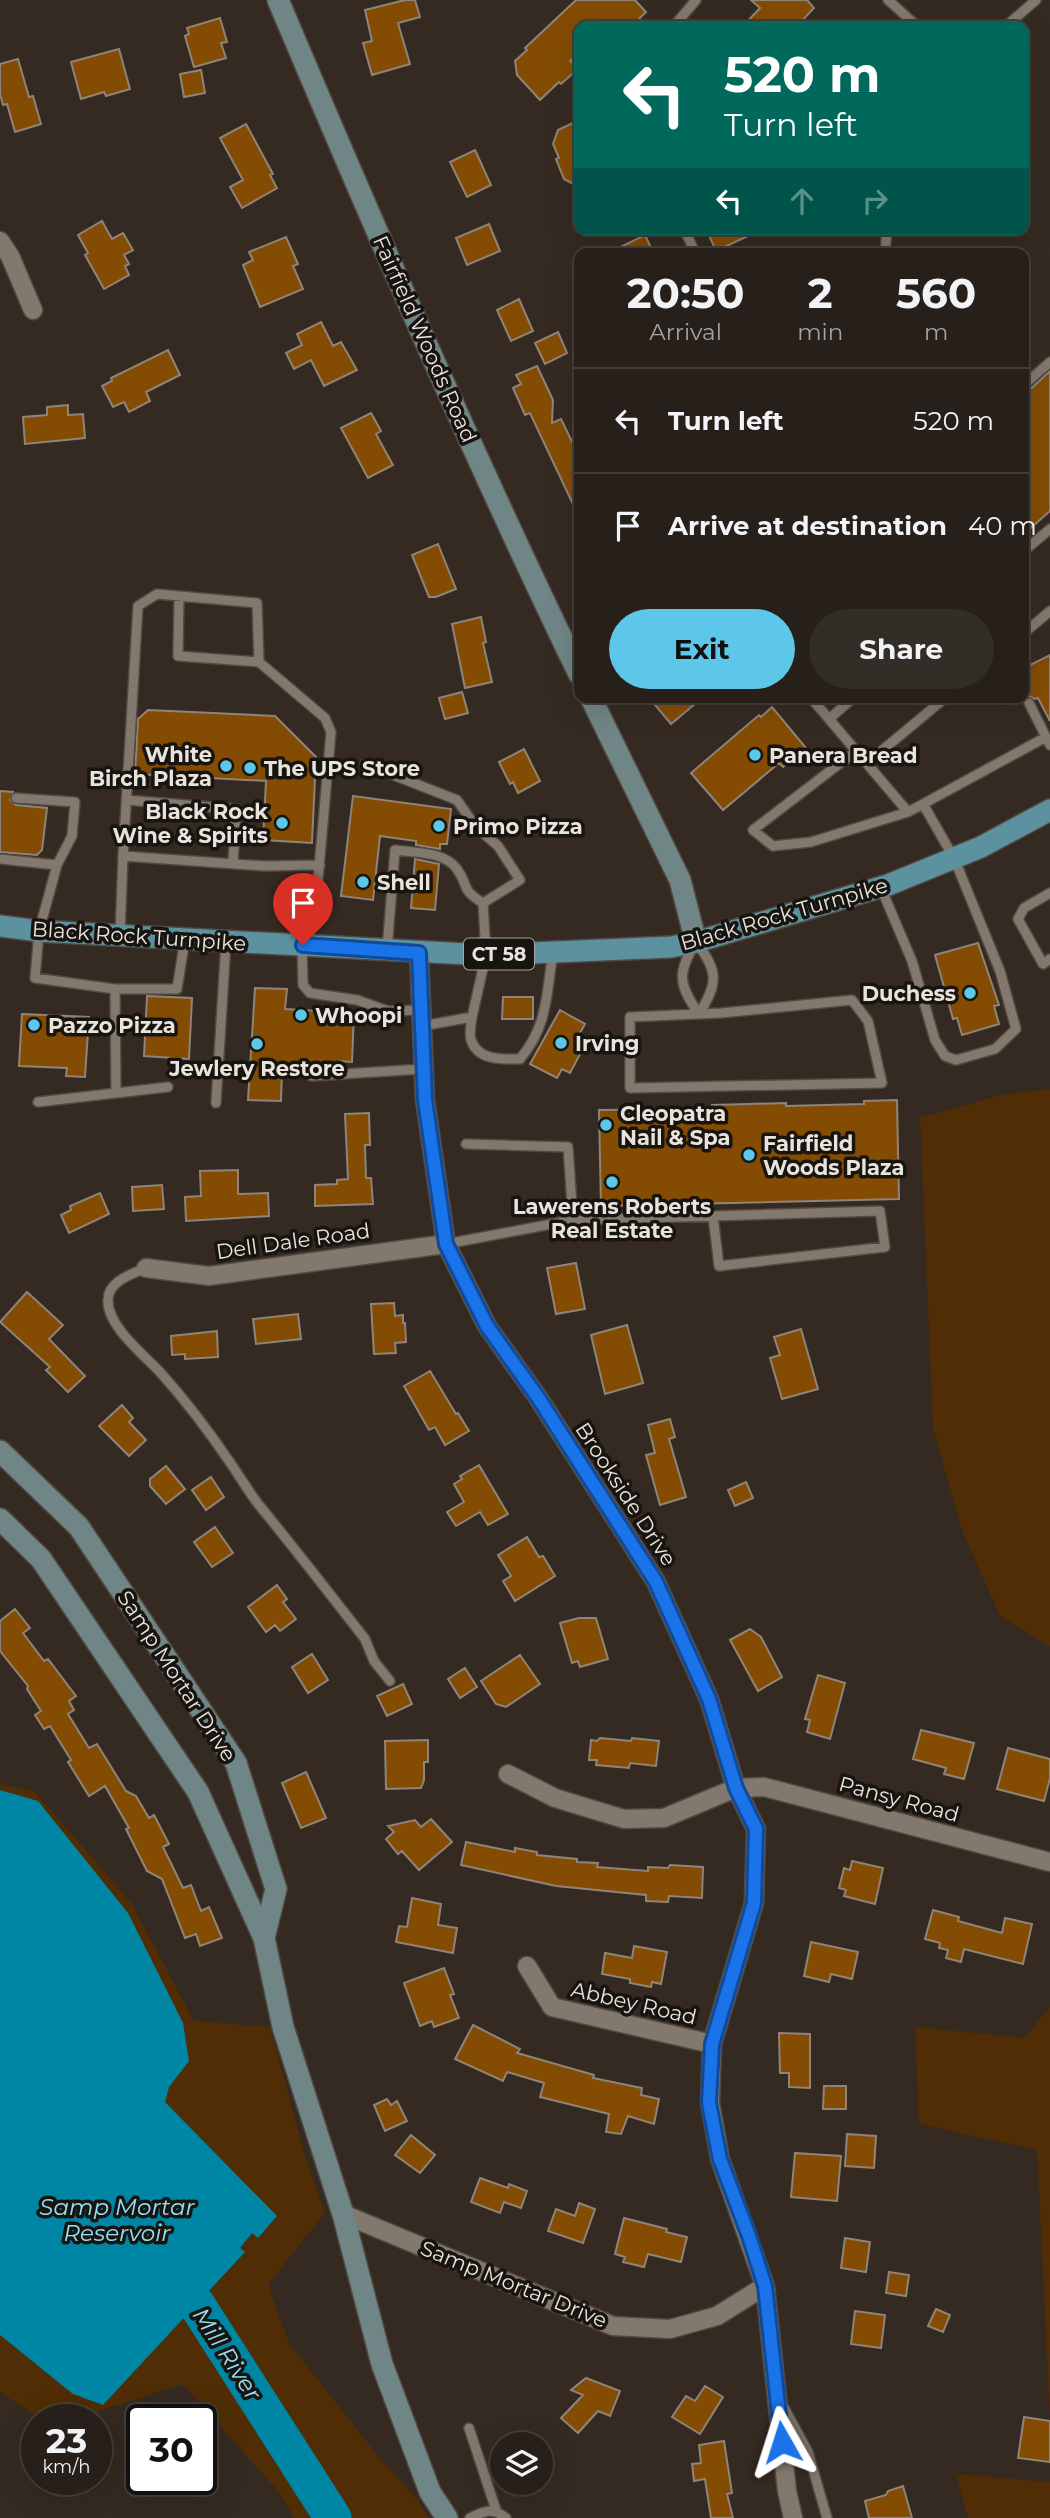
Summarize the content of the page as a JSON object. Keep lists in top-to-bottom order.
{
  "streets": {
    "main road": [
      "Fairfield Woods Road",
      "Black Rock Turnpike",
      "CT 58",
      "Samp Mortar Drive"
    ],
    "street": [
      "Dell Dale Road",
      "Brookside Drive",
      "Pansy Road",
      "Abbey Road"
    ]
  },
  "crossings": [
    ["Black Rock Turnpike", "Brookside Drive"],
    ["Dell Dale Road", "Brookside Drive"],
    ["Brookside Drive", "Samp Mortar Drive"],
    ["Brookside Drive", "Pansy Road"],
    ["Brookside Drive", "Abbey Road"]
  ],
  "water": ["Samp Mortar Reservoir", "Mill River"],
  "places": [
    "Panera Bread",
    "White Birch Plaza",
    "The UPS Store",
    "Black Rock Wine & Spirits",
    "Primo Pizza",
    "Shell",
    "Duchess",
    "Whoopi",
    "Pazzo Pizza",
    "Irving",
    "Jewlery Restore",
    "Cleopatra Nail & Spa",
    "Fairfield Woods Plaza",
    "Lawerens Roberts Real Estate"
  ],
  "page": {
    "turn": ["520 m", "Turn left"],
    "eta": [
      "20:50",
      "Arrival",
      "2",
      "min",
      "560",
      "m"
    ],
    "list": [
      {
        "name": "Turn left",
        "value": "520 m"
      },
      {
        "name": "Arrive at destination",
        "value": "40 m"
      }
    ],
    "buttons": ["Exit", "Share"],
    "speed": "23 km/h",
    "limit": "30"
  }
}
